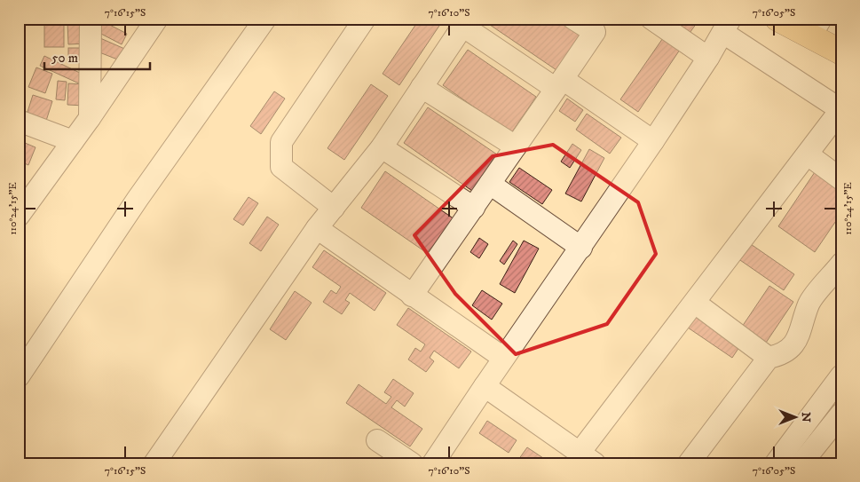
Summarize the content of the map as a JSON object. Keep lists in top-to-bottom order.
{
  "scale_bar": "50 m",
  "north": "right",
  "coordinates": [
    "7°16'15\"S",
    "7°16'10\"S",
    "7°16'05\"S",
    "110°24'15\"E"
  ]
}
